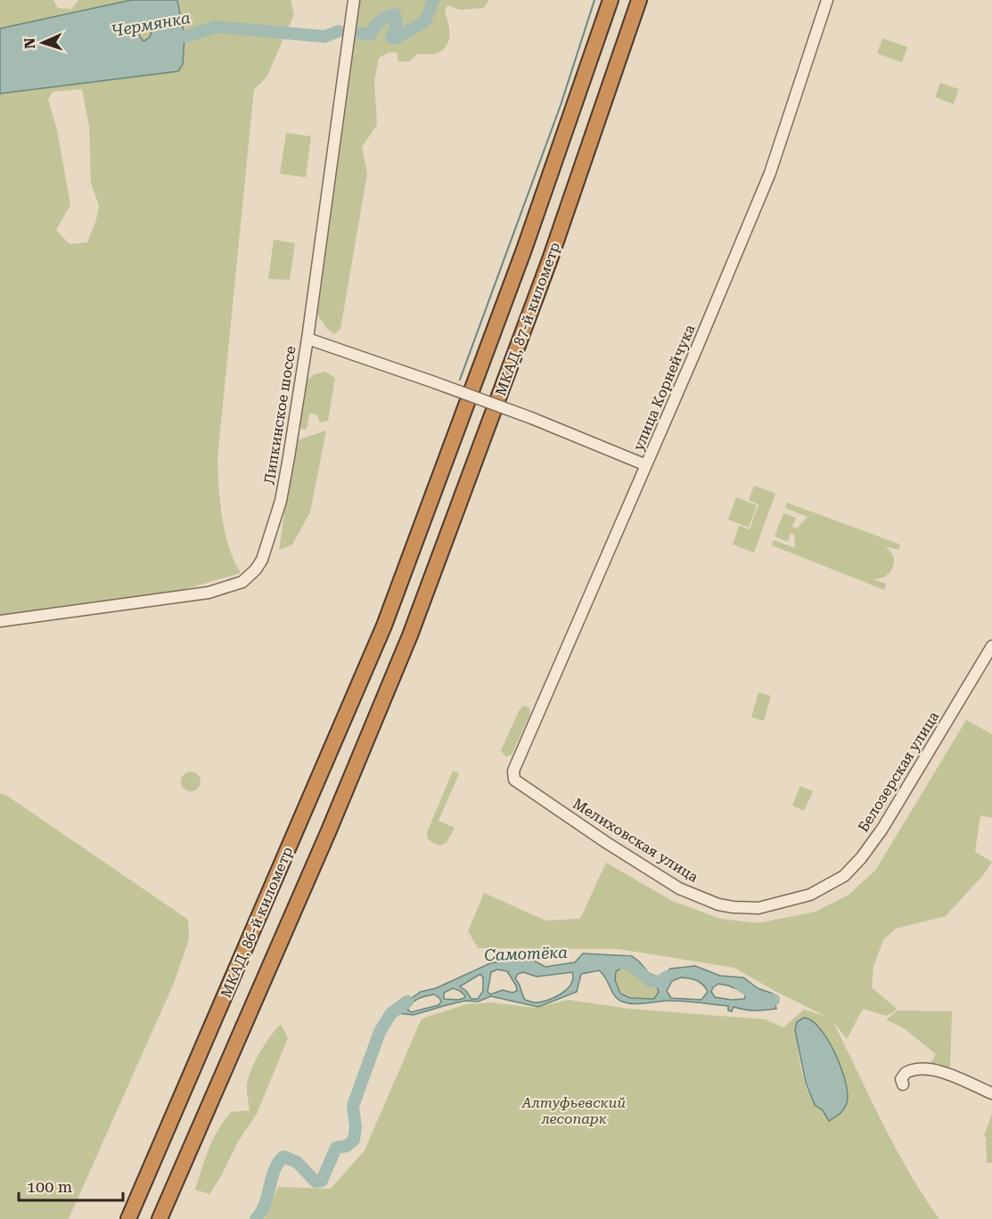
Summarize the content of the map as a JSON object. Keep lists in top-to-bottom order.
{
  "streets": {
    "highway": ["МКАД, 87-й километр", "МКАД, 86-й километр"],
    "street": [
      "улица Корнейчука",
      "Липкинское шоссе",
      "Белозерская улица",
      "Мелиховская улица"
    ]
  },
  "crossings": [
    ["МКАД, 87-й километр", "МКАД, 86-й километр"],
    ["улица Корнейчука", "Мелиховская улица"],
    ["Белозерская улица", "Мелиховская улица"]
  ],
  "water": ["Чермянка", "Самотёка"],
  "parks": ["Алтуфьевский лесопарк"],
  "scale_bar": "100 m",
  "north": "left"
}
